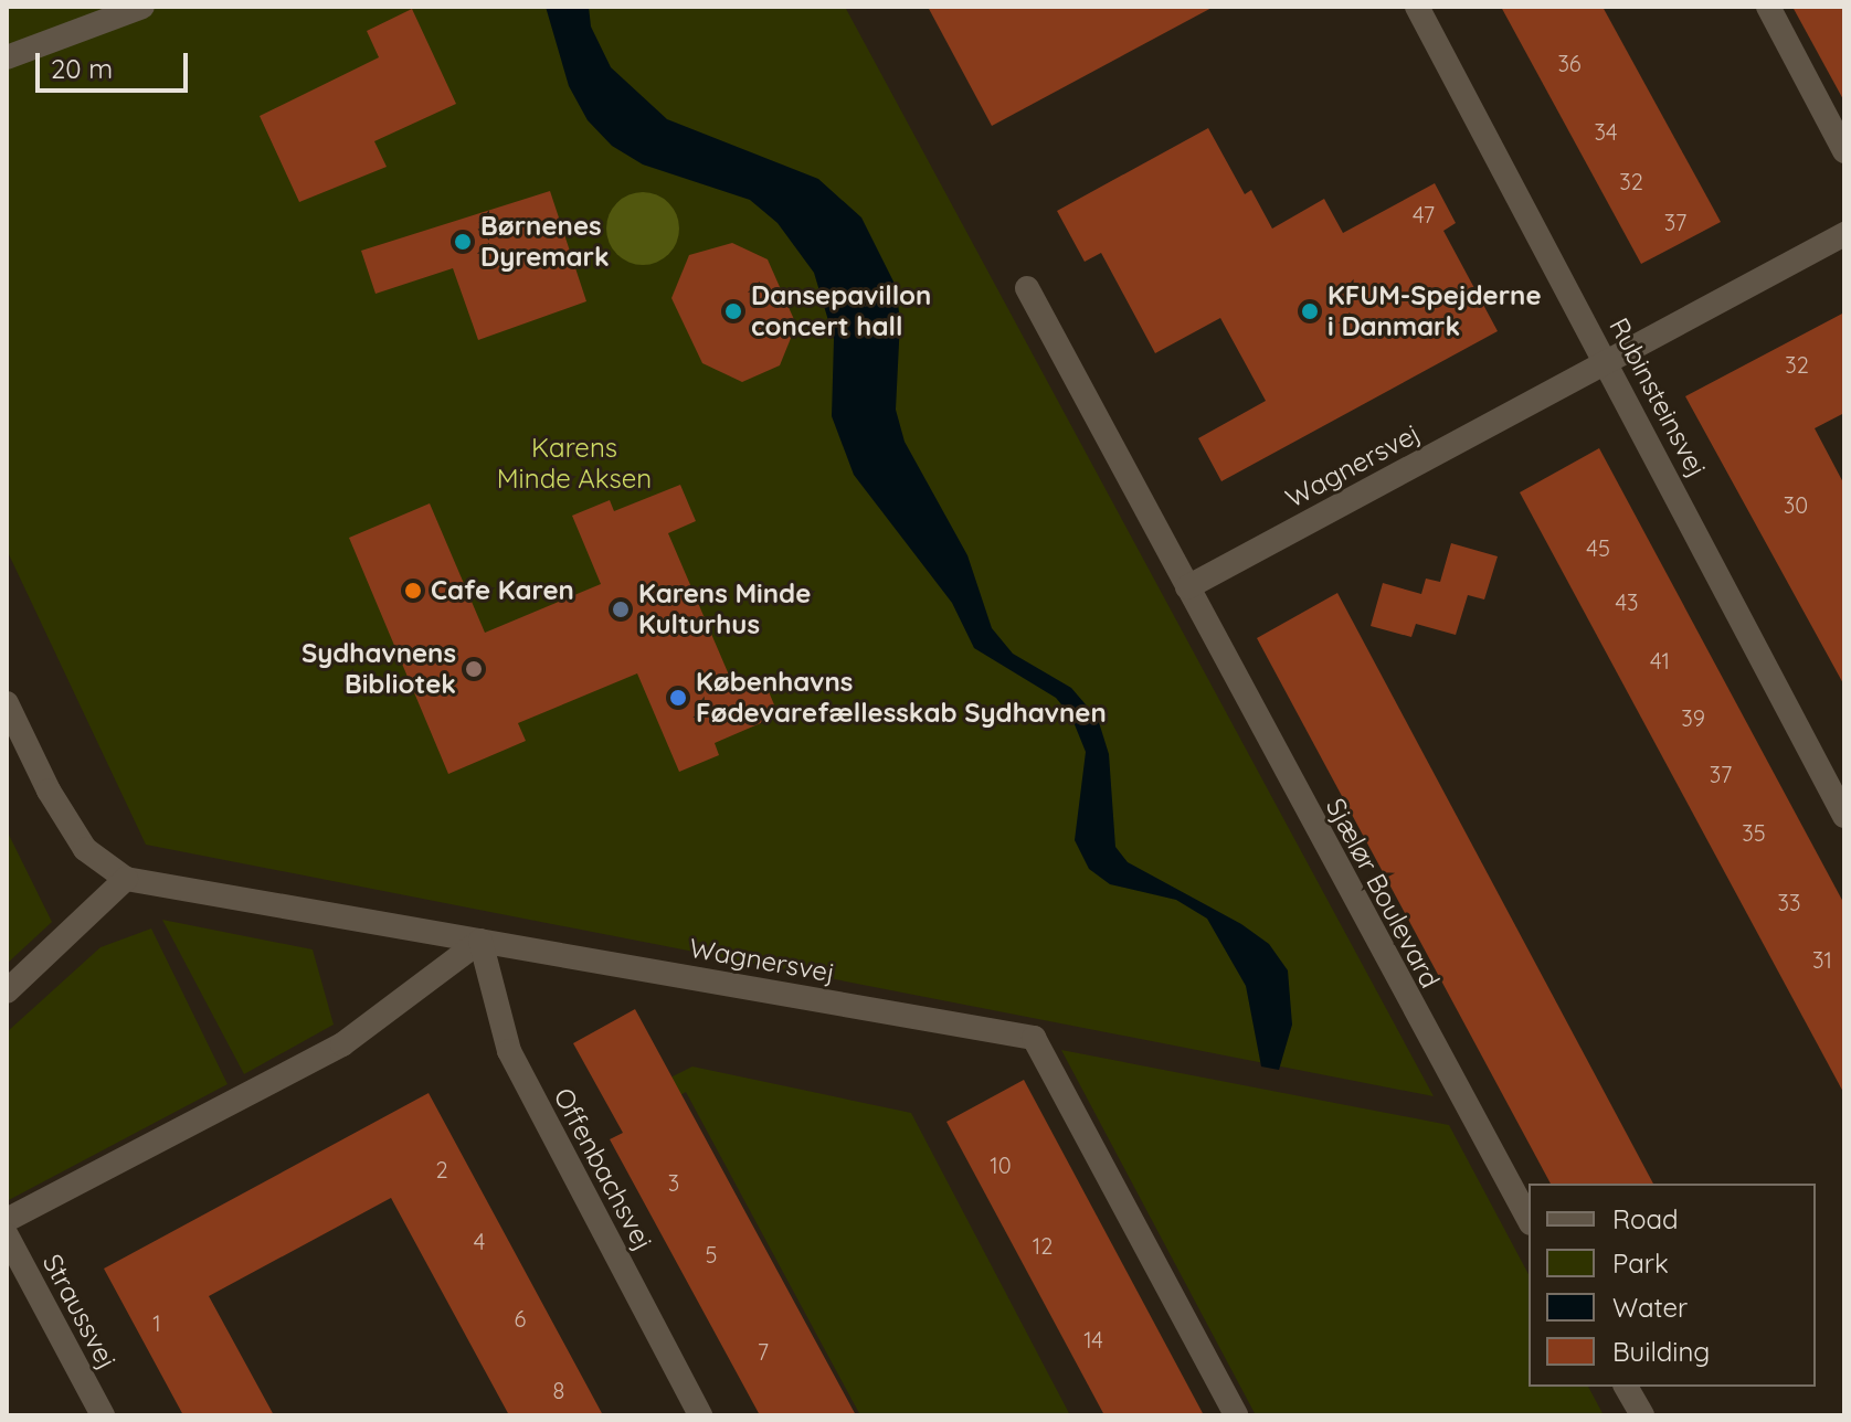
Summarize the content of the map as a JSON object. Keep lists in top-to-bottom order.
{
  "streets": {
    "street": [
      "Rubinsteinsvej",
      "Wagnersvej",
      "Sjælør Boulevard",
      "Offenbachsvej",
      "Straussvej"
    ]
  },
  "crossings": [
    ["Rubinsteinsvej", "Wagnersvej"],
    ["Wagnersvej", "Sjælør Boulevard"],
    ["Wagnersvej", "Offenbachsvej"]
  ],
  "parks": ["Karens Minde Aksen"],
  "places": [
    "Børnenes Dyremark",
    "Dansepavillon concert hall",
    "KFUM-Spejderne i Danmark",
    "Cafe Karen",
    "Karens Minde Kulturhus",
    "Sydhavnens Bibliotek",
    "Københavns Fødevarefællesskab Sydhavnen"
  ],
  "house_numbers": [
    "36",
    "34",
    "32",
    "47",
    "37",
    "32",
    "30",
    "45",
    "43",
    "41",
    "39",
    "37",
    "35",
    "33",
    "31",
    "10",
    "2",
    "3",
    "4",
    "12",
    "5",
    "6",
    "1",
    "14",
    "7",
    "8"
  ],
  "legend": [
    "Road",
    "Park",
    "Water",
    "Building"
  ],
  "scale_bar": "20 m"
}
